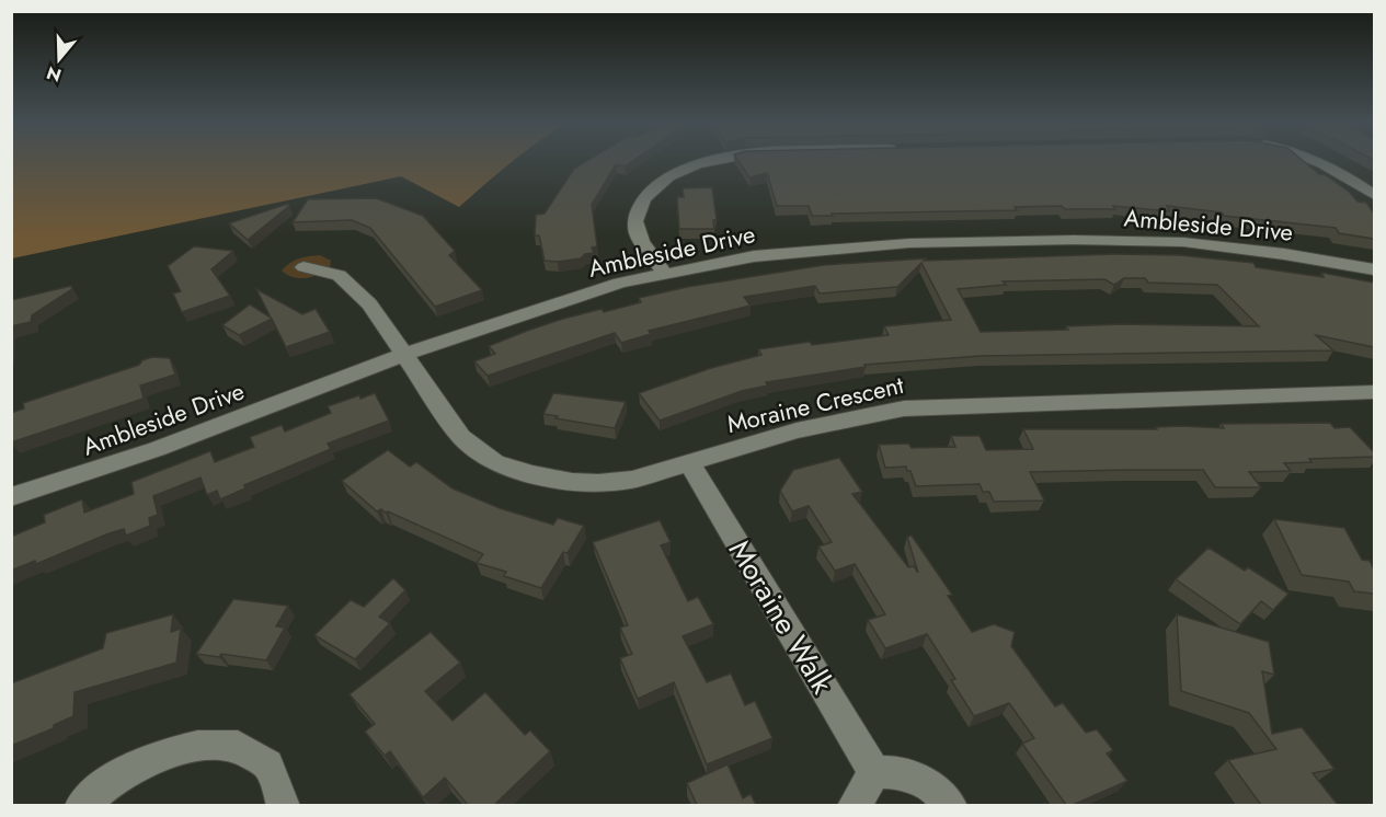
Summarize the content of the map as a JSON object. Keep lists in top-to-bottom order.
{
  "streets": {
    "street": ["Ambleside Drive", "Moraine Crescent", "Moraine Walk"]
  },
  "crossings": [
    ["Ambleside Drive", "Moraine Crescent"],
    ["Moraine Crescent", "Moraine Walk"]
  ],
  "north": "bottom"
}
